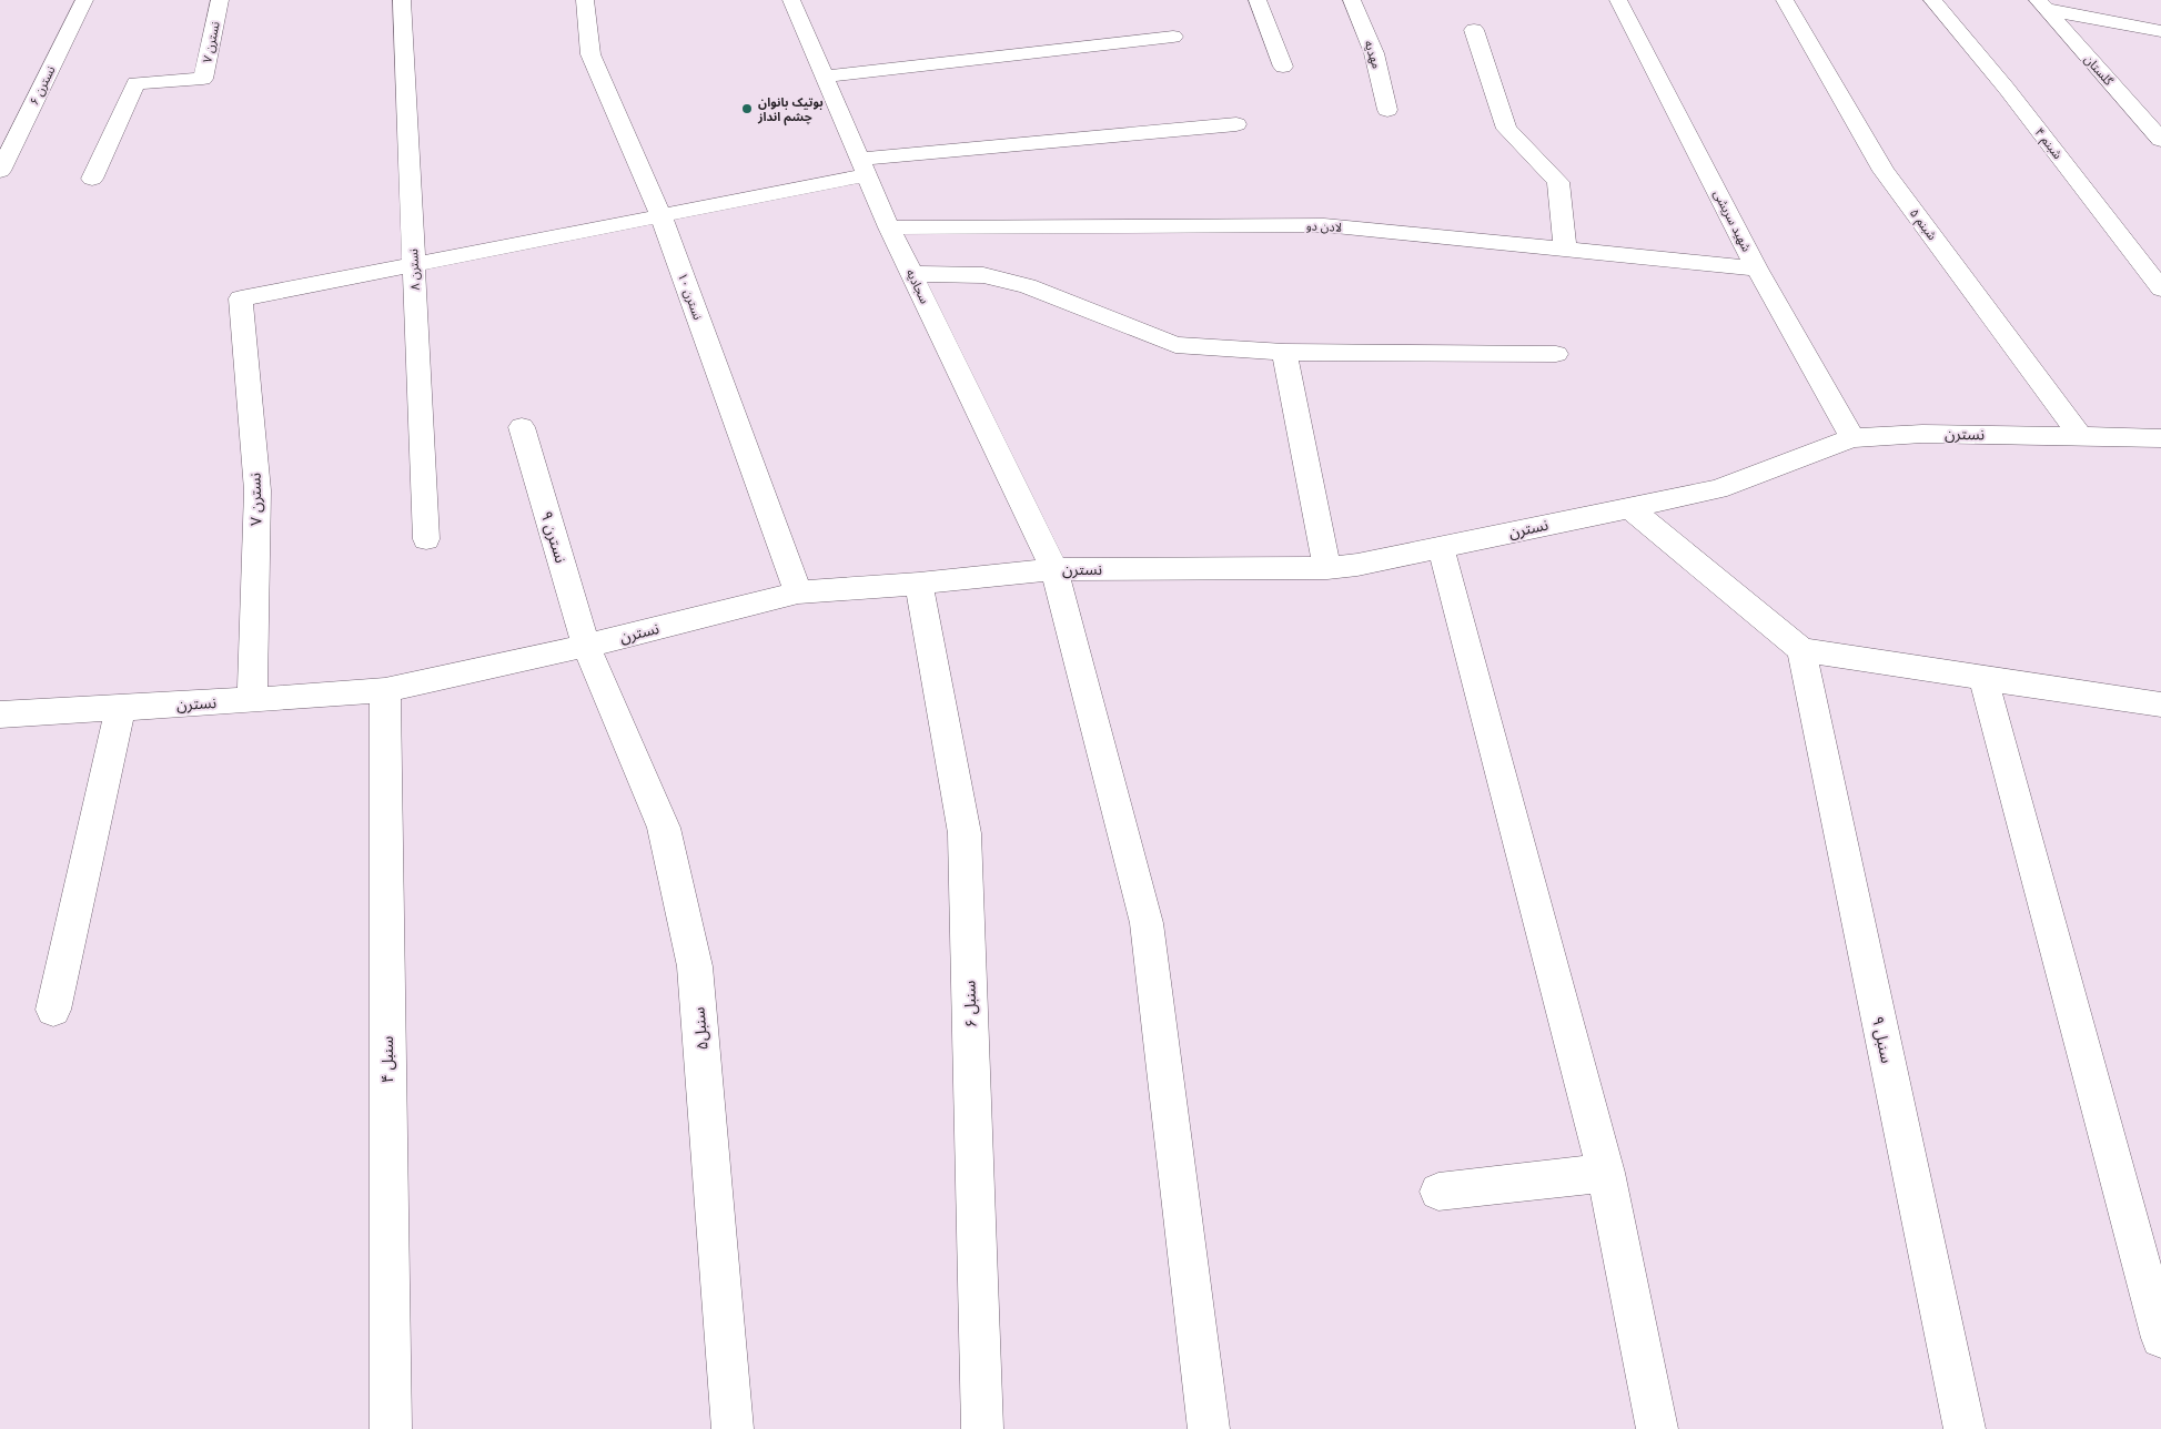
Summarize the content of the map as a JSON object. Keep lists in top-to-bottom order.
{
  "streets": {
    "street": [
      "نسترن ۷",
      "مهدیه",
      "گلستان",
      "نسترن ۶",
      "شبنم ۴",
      "شهید سریشی",
      "شبنم ۵",
      "لادن دو",
      "نسترن ۸",
      "سجادیه",
      "نسترن ۱۰",
      "نسترن",
      "نسترن ۹",
      "سنبل ۶",
      "سنبل۵",
      "سنبل ۹",
      "سنبل ۴"
    ]
  },
  "crossings": [
    ["نسترن ۷", "نسترن ۸"],
    ["نسترن ۷", "نسترن"],
    ["شهید سریشی", "لادن دو"],
    ["شهید سریشی", "نسترن"],
    ["شبنم ۵", "نسترن"],
    ["لادن دو", "سجادیه"],
    ["سجادیه", "نسترن"],
    ["نسترن ۱۰", "نسترن"],
    ["نسترن", "نسترن ۹"],
    ["نسترن", "سنبل ۶"],
    ["نسترن", "سنبل۵"],
    ["نسترن", "سنبل ۴"],
    ["نسترن ۹", "سنبل۵"]
  ],
  "places": ["بوتیک بانوان چشم انداز"]
}
